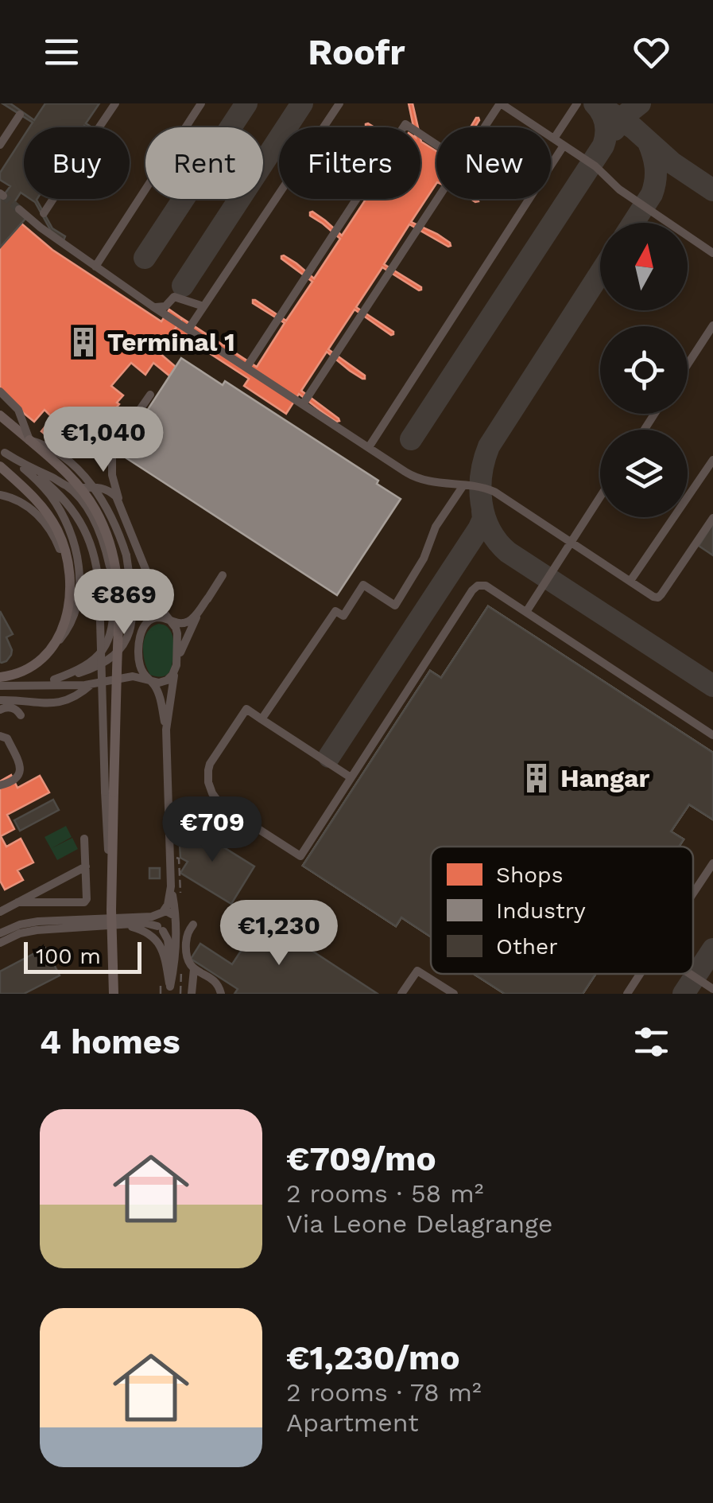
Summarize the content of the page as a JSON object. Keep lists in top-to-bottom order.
{
  "places": {
    "building": ["Terminal 1", "Hangar"]
  },
  "legend": ["Shops", "Industry", "Other"],
  "scale_bar": "100 m",
  "north": "top",
  "page": {
    "header": "Roofr",
    "chip": [
      "Buy",
      "Rent",
      "Filters",
      "New"
    ],
    "price": [
      "€1,040",
      "€869",
      "€709",
      "€1,230"
    ],
    "scale": "100 m",
    "heading": "4 homes",
    "list": [
      {
        "name": "€709/mo",
        "note": "2 rooms · 58 m² · Via Leone Delagrange"
      },
      {
        "name": "€1,230/mo",
        "note": "2 rooms · 78 m² · Apartment"
      }
    ]
  }
}
